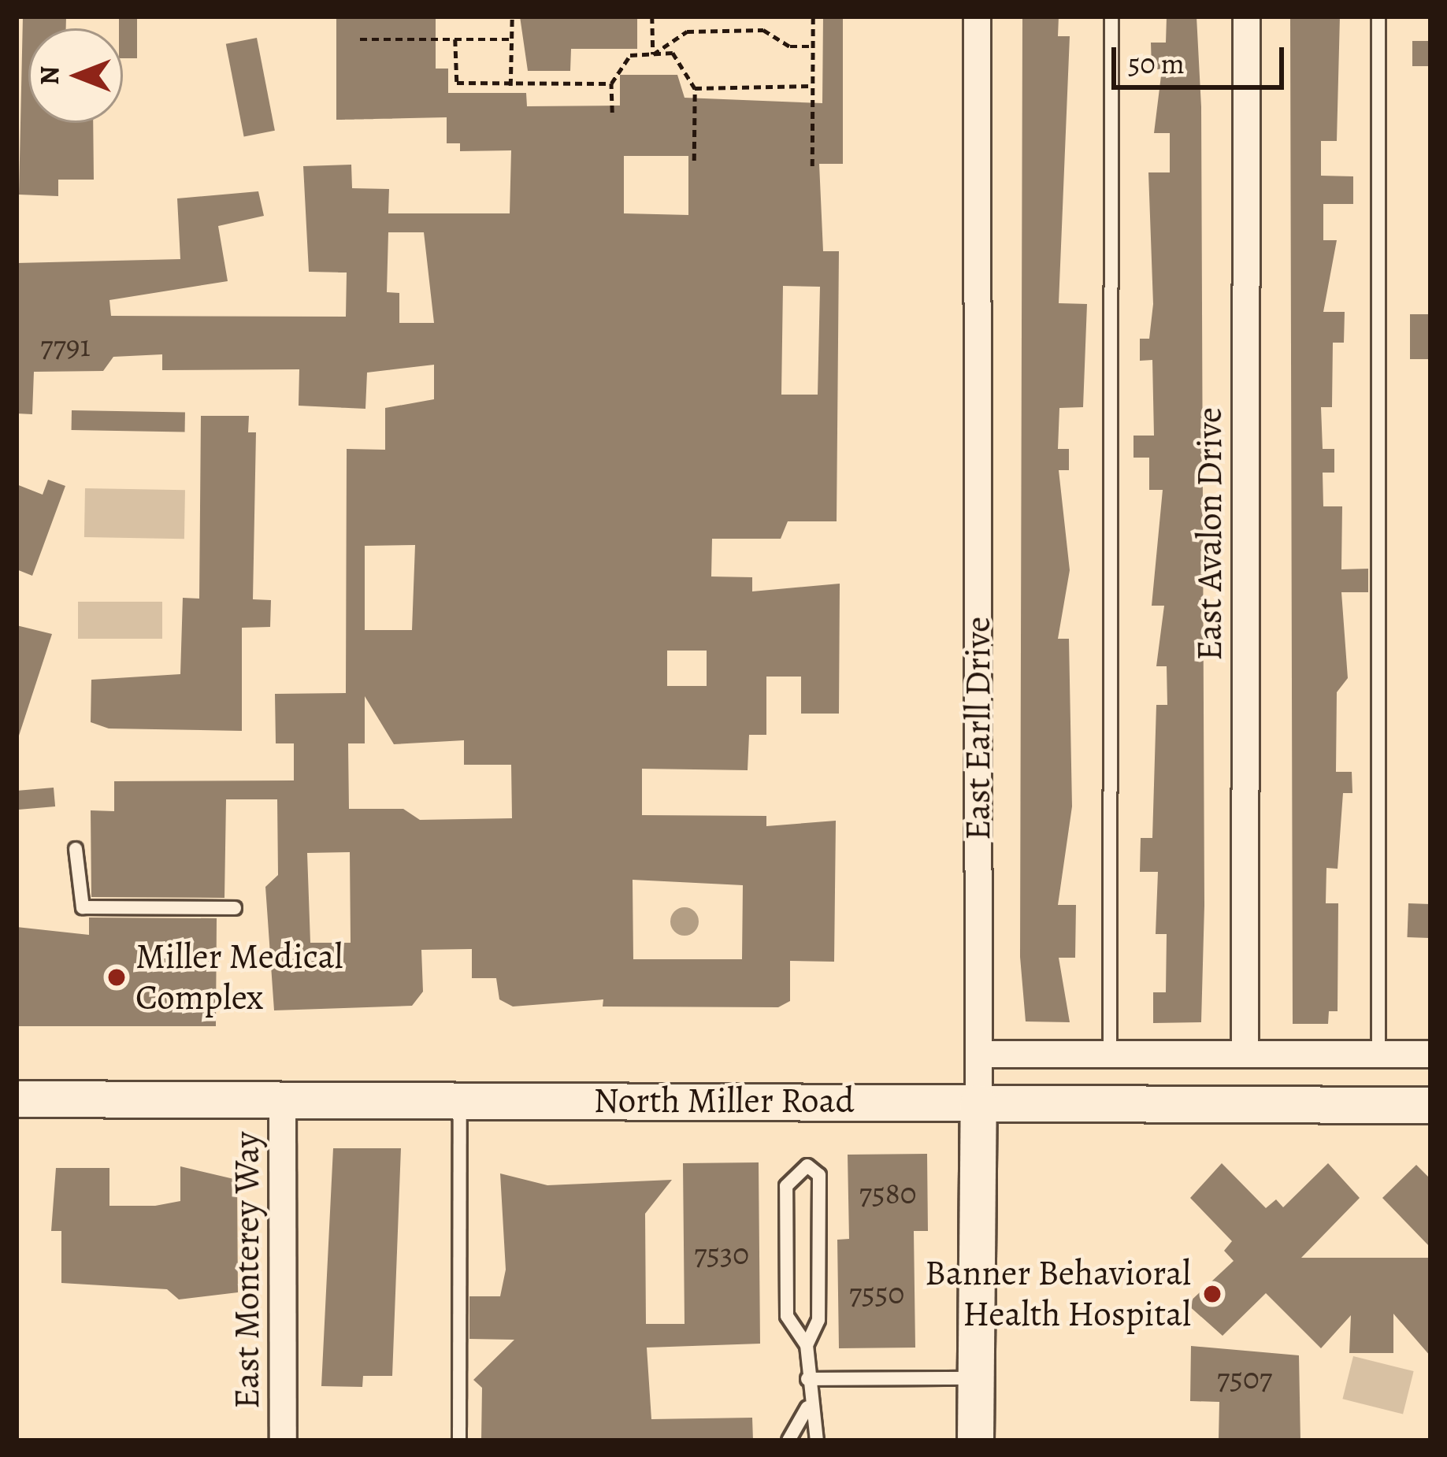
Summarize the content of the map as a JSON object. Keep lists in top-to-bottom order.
{
  "streets": {
    "street": [
      "East Avalon Drive",
      "East Earll Drive",
      "North Miller Road",
      "East Monterey Way"
    ]
  },
  "crossings": [
    ["East Earll Drive", "North Miller Road"],
    ["North Miller Road", "East Monterey Way"]
  ],
  "places": ["Miller Medical Complex", "Banner Behavioral Health Hospital"],
  "house_numbers": [
    "7791",
    "7580",
    "7530",
    "7550",
    "7507"
  ],
  "scale_bar": "50 m",
  "north": "left"
}
